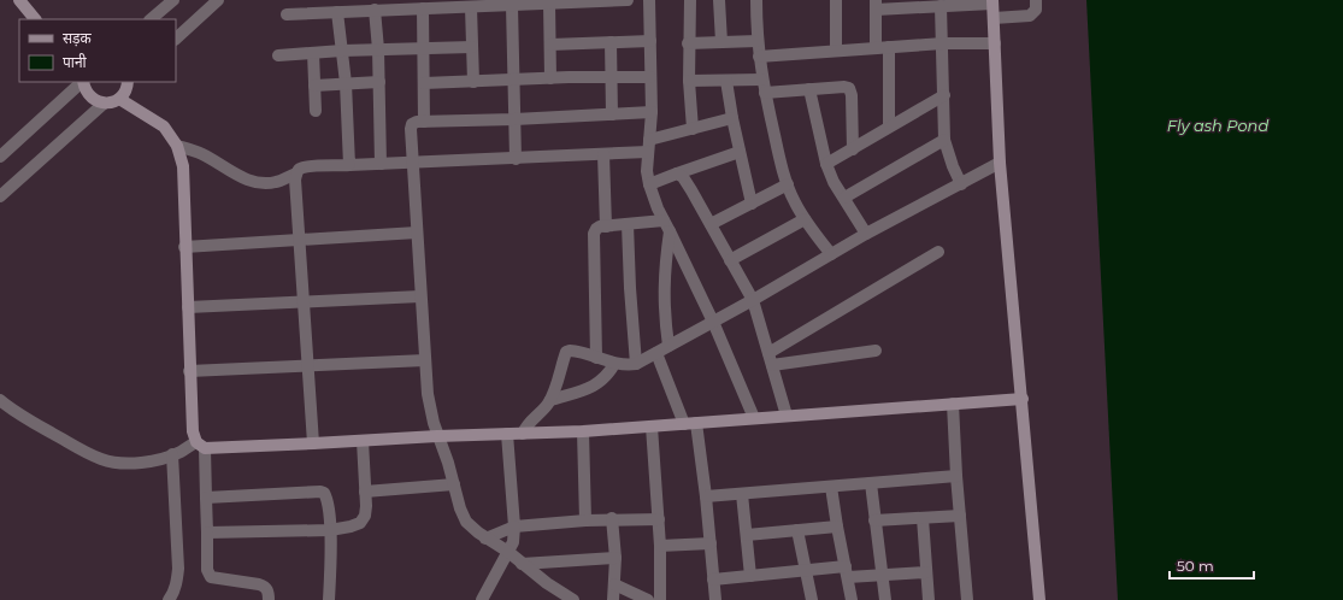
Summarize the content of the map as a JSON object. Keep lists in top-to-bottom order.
{
  "water": ["Fly ash Pond"],
  "legend": ["सड़क", "पानी"],
  "scale_bar": "50 m"
}
